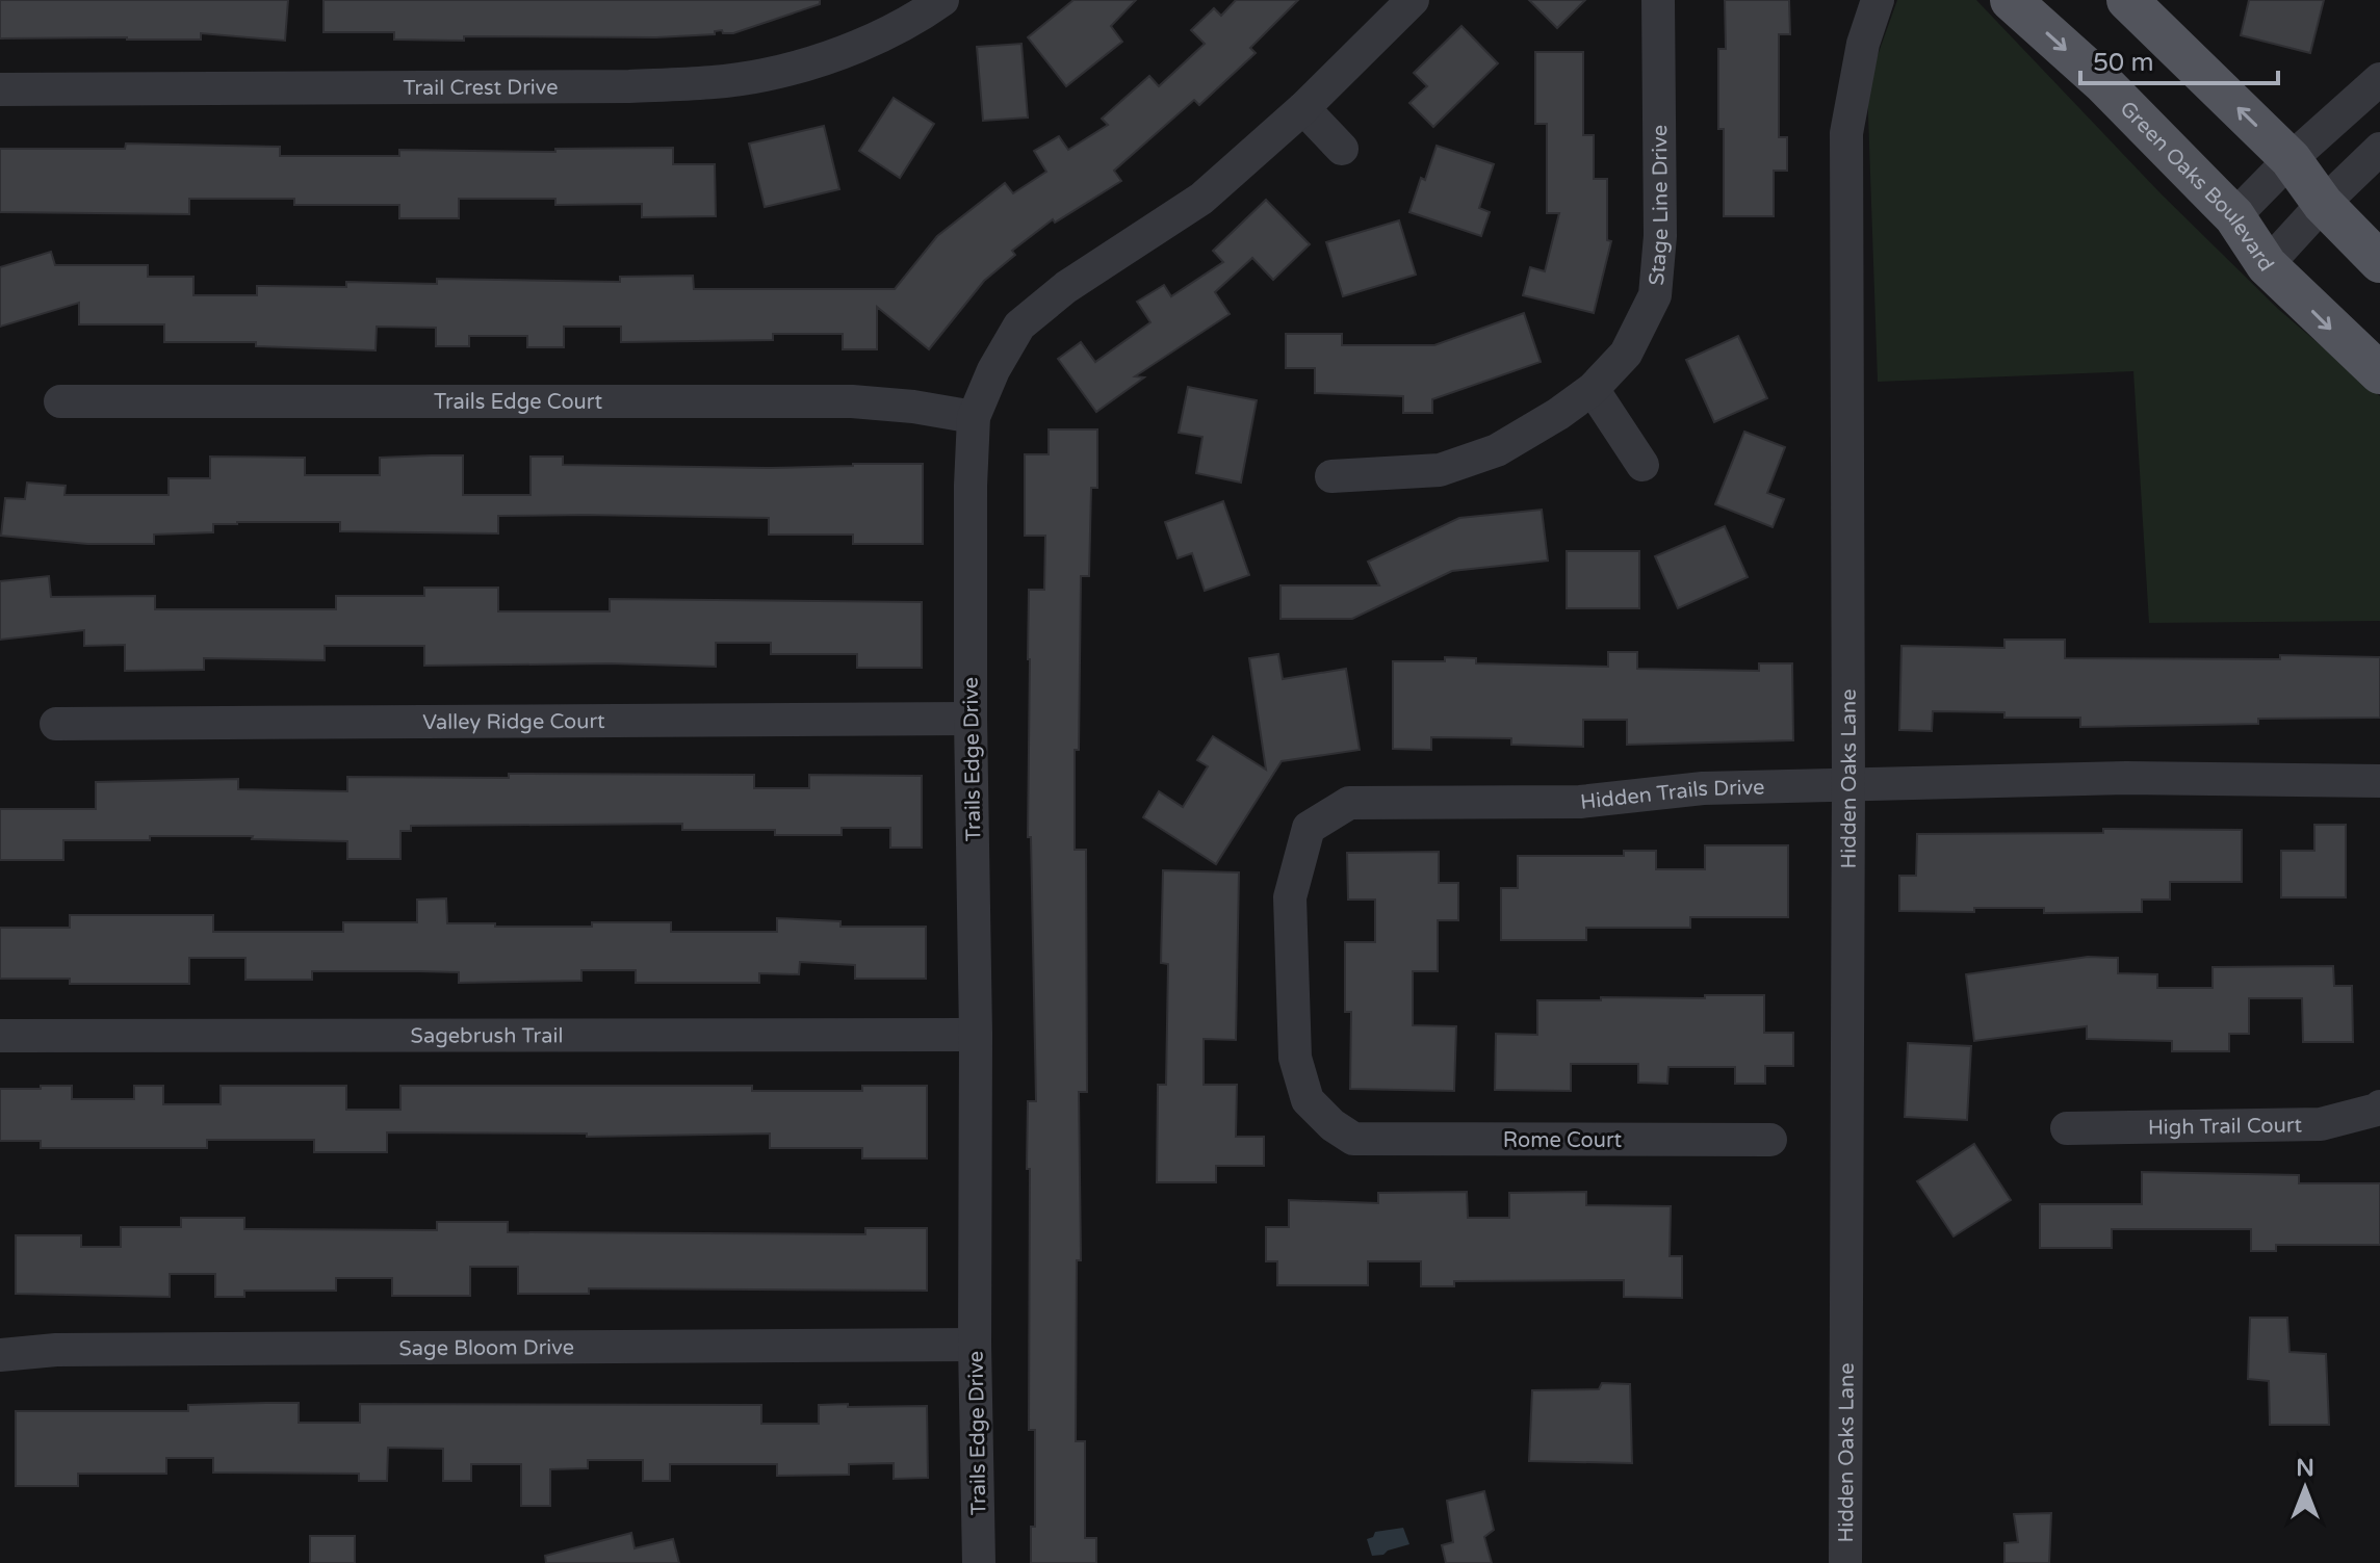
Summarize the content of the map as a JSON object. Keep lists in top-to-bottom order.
{
  "streets": {
    "main road": ["Green Oaks Boulevard"],
    "street": [
      "Trail Crest Drive",
      "Stage Line Drive",
      "Trails Edge Court",
      "Valley Ridge Court",
      "Trails Edge Drive",
      "Hidden Oaks Lane",
      "Hidden Trails Drive",
      "Sagebrush Trail",
      "High Trail Court",
      "Rome Court",
      "Sage Bloom Drive"
    ]
  },
  "crossings": [
    ["Trails Edge Court", "Trails Edge Drive"],
    ["Valley Ridge Court", "Trails Edge Drive"],
    ["Trails Edge Drive", "Sagebrush Trail"],
    ["Trails Edge Drive", "Sage Bloom Drive"],
    ["Hidden Oaks Lane", "Hidden Trails Drive"],
    ["Hidden Trails Drive", "Rome Court"]
  ],
  "scale_bar": "50 m",
  "north": "top"
}
